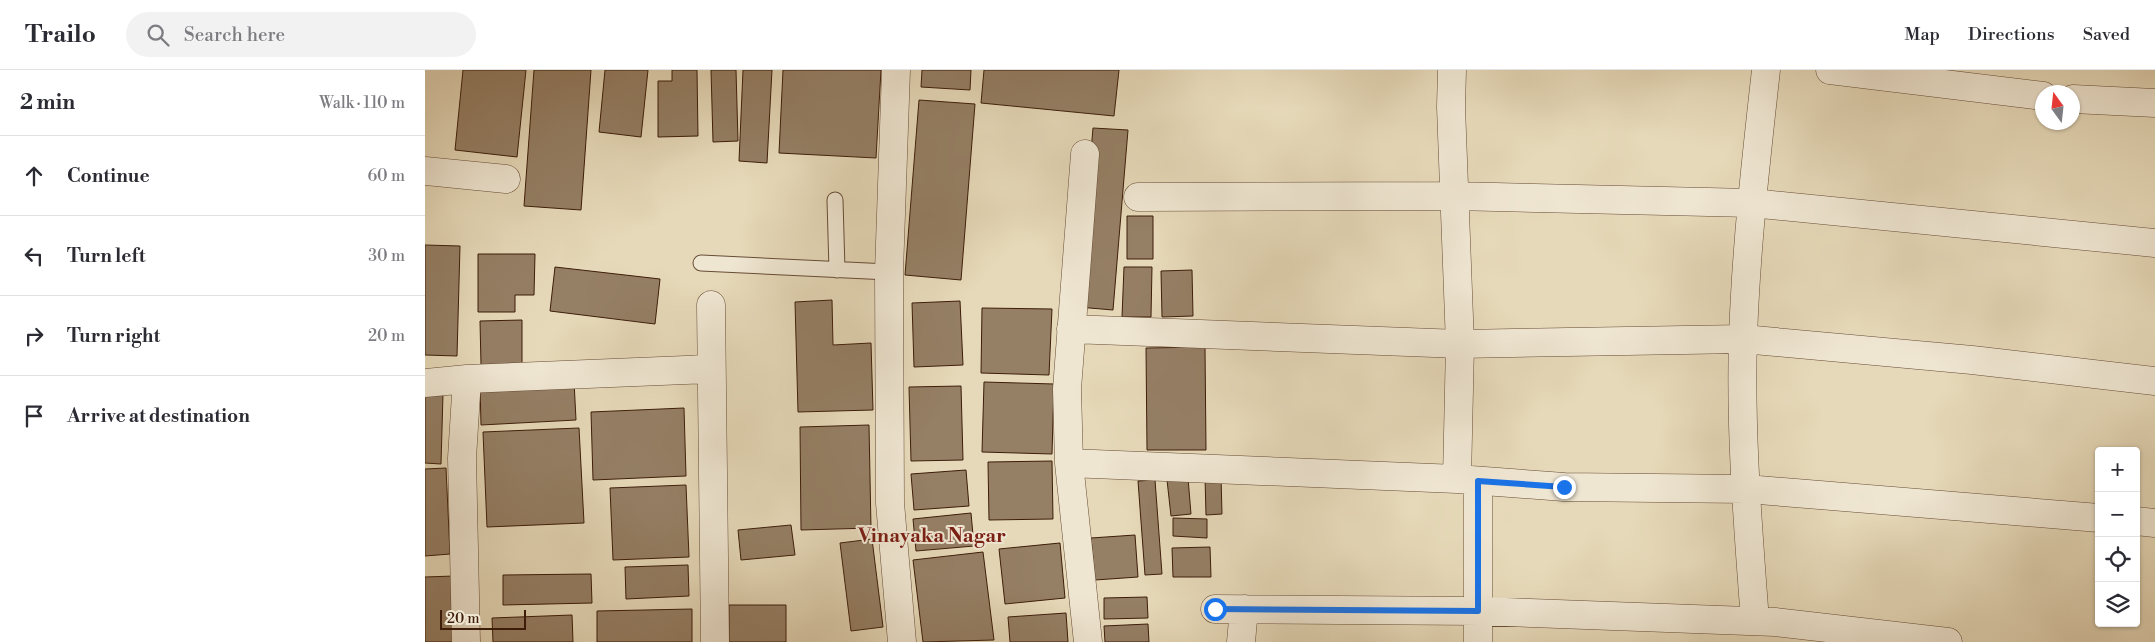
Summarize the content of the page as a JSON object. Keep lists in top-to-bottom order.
{
  "districts": ["Vinayaka Nagar"],
  "scale_bar": "20 m",
  "north": "top",
  "page": {
    "header": "Trailo",
    "search": "Search here",
    "nav": ["Map", "Directions", "Saved"],
    "heading": ["2 min", "Walk · 110 m"],
    "list": [
      ["Continue", "60 m"],
      ["Turn left", "30 m"],
      ["Turn right", "20 m"],
      "Arrive at destination"
    ],
    "map_buttons": ["+", "−"],
    "scale": "20 m"
  }
}
